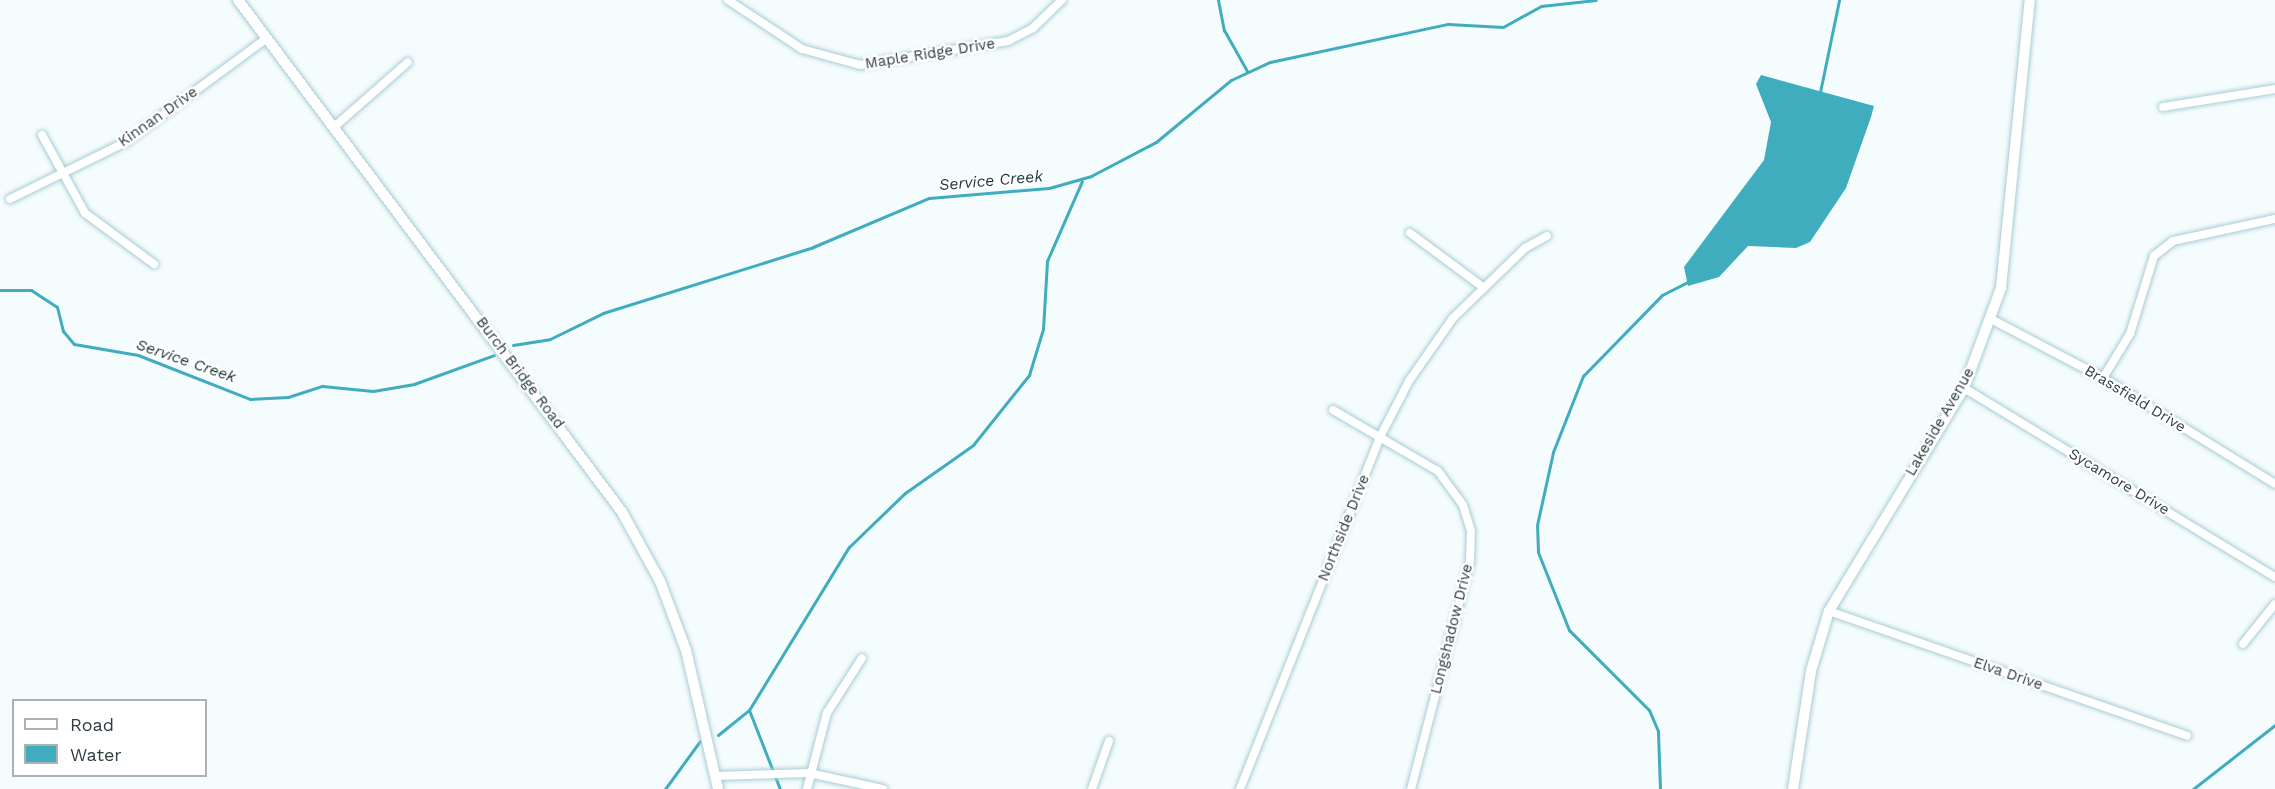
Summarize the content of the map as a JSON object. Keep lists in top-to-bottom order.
{
  "streets": {
    "street": [
      "Maple Ridge Drive",
      "Kinnan Drive",
      "Burch Bridge Road",
      "Brassfield Drive",
      "Lakeside Avenue",
      "Sycamore Drive",
      "Northside Drive",
      "Longshadow Drive",
      "Elva Drive"
    ]
  },
  "crossings": [
    ["Kinnan Drive", "Burch Bridge Road"],
    ["Brassfield Drive", "Lakeside Avenue"],
    ["Lakeside Avenue", "Sycamore Drive"],
    ["Lakeside Avenue", "Elva Drive"],
    ["Northside Drive", "Longshadow Drive"]
  ],
  "water": ["Service Creek"],
  "legend": ["Road", "Water"]
}
